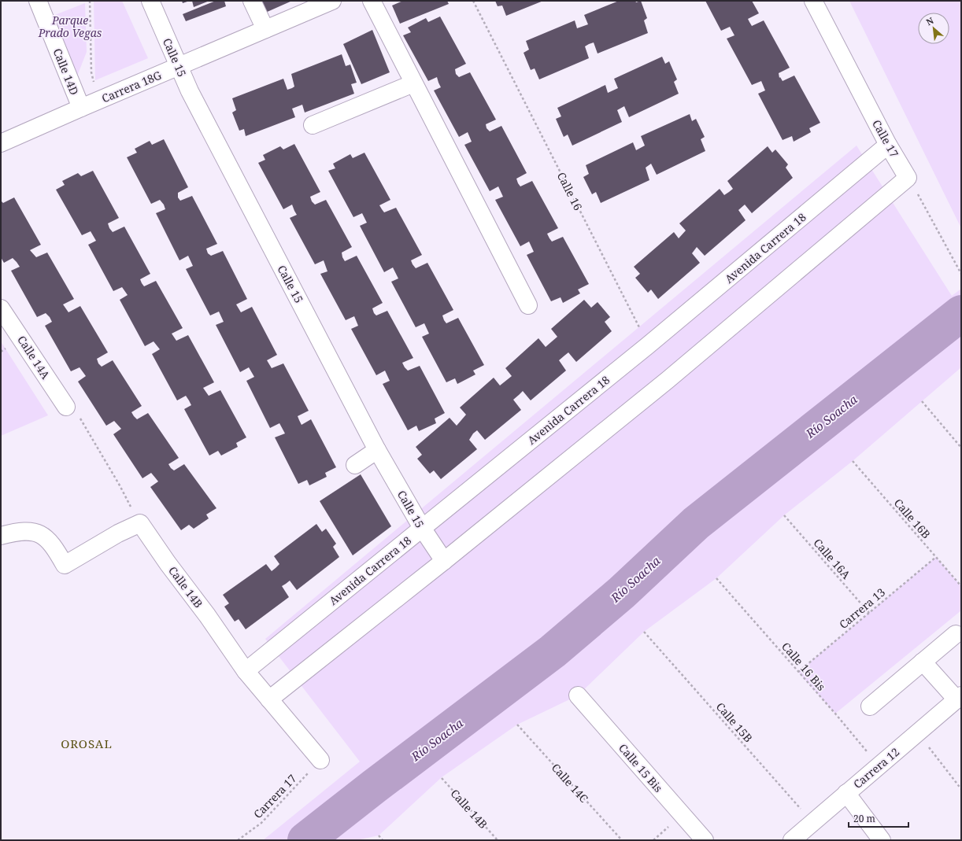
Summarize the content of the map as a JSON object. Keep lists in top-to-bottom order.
{
  "streets": {
    "street": [
      "Calle 15",
      "Calle 14D",
      "Carrera 18G",
      "Calle 17",
      "Avenida Carrera 18",
      "Calle 14A",
      "Calle 14B",
      "Calle 15 Bis",
      "Carrera 12"
    ],
    "path": [
      "Calle 16",
      "Calle 16B",
      "Calle 16A",
      "Carrera 13",
      "Calle 16 Bis",
      "Calle 15B",
      "Calle 14C",
      "Carrera 17"
    ]
  },
  "crossings": [
    ["Calle 15", "Carrera 18G"],
    ["Calle 15", "Avenida Carrera 18"],
    ["Calle 14D", "Carrera 18G"],
    ["Calle 17", "Avenida Carrera 18"],
    ["Calle 16", "Avenida Carrera 18"],
    ["Avenida Carrera 18", "Calle 14B"],
    ["Calle 16B", "Carrera 13"],
    ["Calle 16A", "Carrera 13"],
    ["Calle 14B", "Carrera 17"],
    ["Carrera 13", "Calle 16 Bis"],
    ["Calle 16 Bis", "Carrera 12"],
    ["Calle 15B", "Carrera 12"]
  ],
  "districts": ["OROSAL"],
  "water": ["Río Soacha"],
  "parks": ["Parque Prado Vegas"],
  "scale_bar": "20 m",
  "north": "top left"
}
